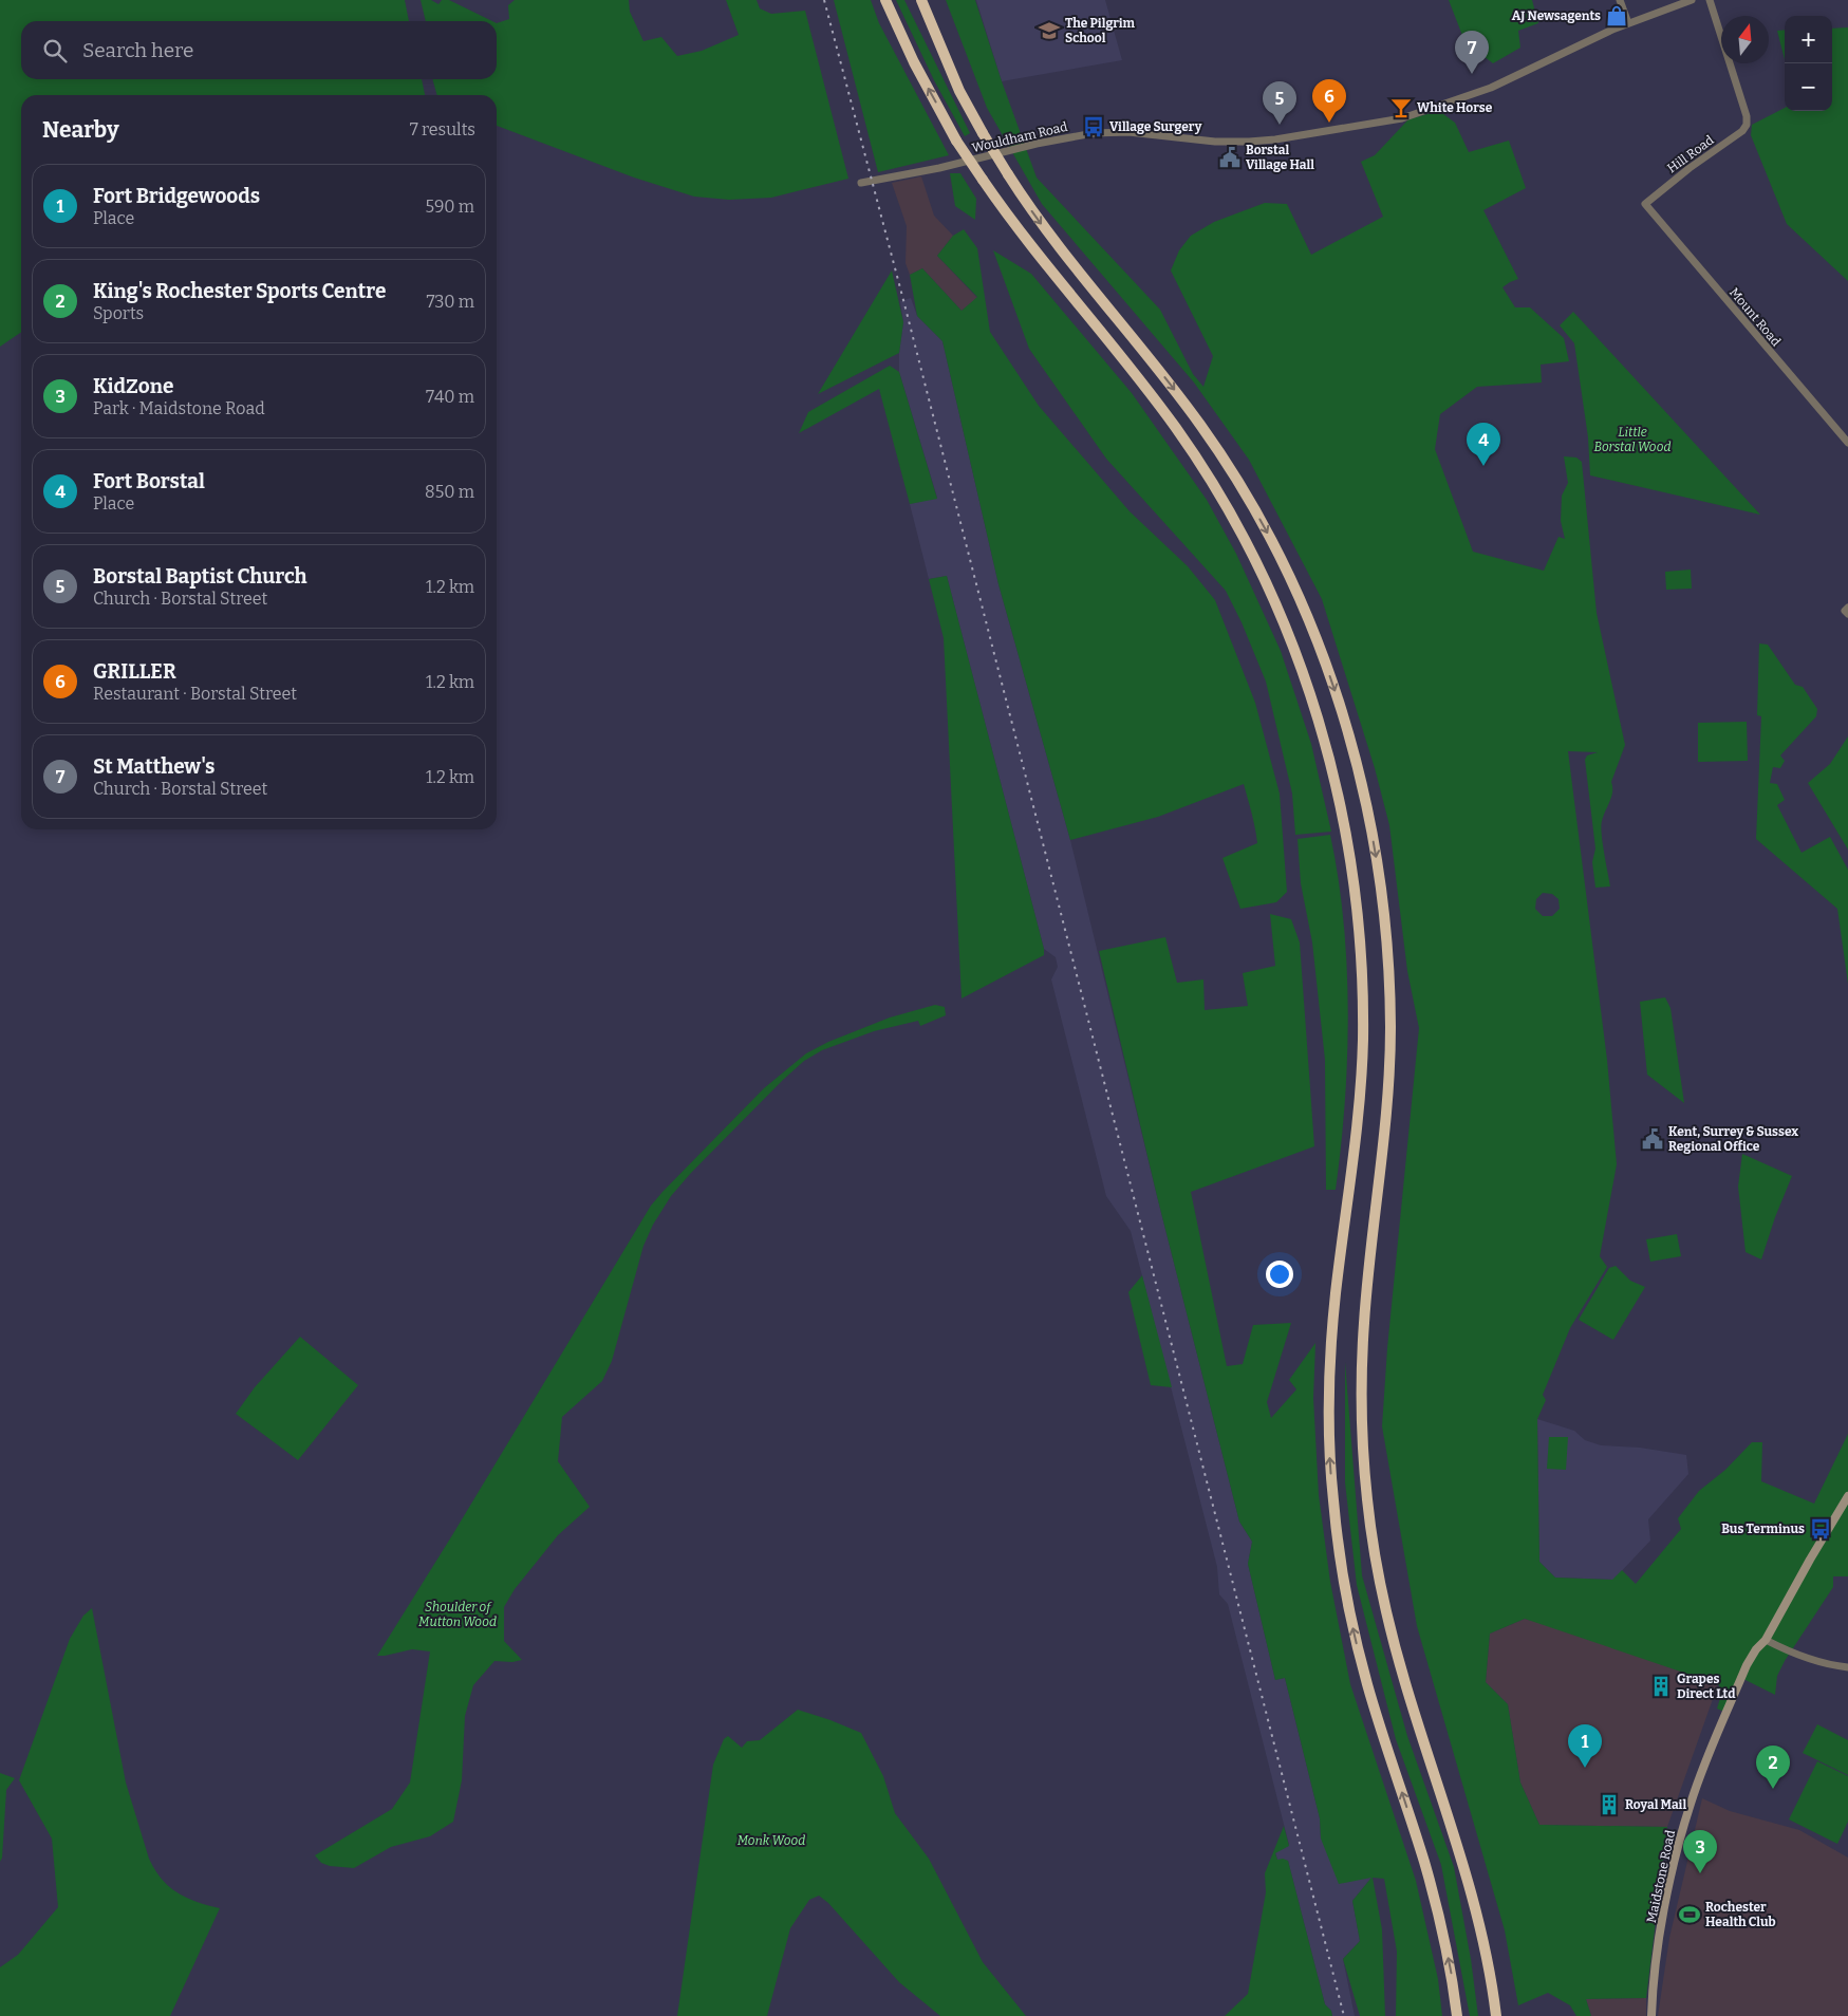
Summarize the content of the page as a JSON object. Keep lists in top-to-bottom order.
{
  "streets": {
    "main road": ["Maidstone Road"],
    "street": ["Wouldham Road", "Hill Road", "Mount Road"]
  },
  "crossings": [
    ["Hill Road", "Mount Road"]
  ],
  "parks": ["Little Borstal Wood", "Shoulder of Mutton Wood", "Monk Wood"],
  "places": {
    "shop": ["AJ Newsagents"],
    "school or university": ["The Pilgrim School"],
    "bar": ["White Horse"],
    "bus stop": ["Village Surgery", "Bus Terminus"],
    "public building": ["Borstal Village Hall", "Kent, Surrey & Sussex Regional Office"],
    "building": ["Grapes Direct Ltd", "Royal Mail"],
    "sports": ["Rochester Health Club"]
  },
  "north": "top",
  "page": {
    "map_buttons": ["+", "−"],
    "search": "Search here",
    "pins": [
      "7",
      "6",
      "5",
      "4",
      "1",
      "2",
      "3"
    ],
    "heading": ["Nearby", "7 results"],
    "list": [
      {
        "mark": "1",
        "name": "Fort Bridgewoods",
        "note": "Place",
        "value": "590 m"
      },
      {
        "mark": "2",
        "name": "King's Rochester Sports Centre",
        "note": "Sports",
        "value": "730 m"
      },
      {
        "mark": "3",
        "name": "KidZone",
        "note": "Park · Maidstone Road",
        "value": "740 m"
      },
      {
        "mark": "4",
        "name": "Fort Borstal",
        "note": "Place",
        "value": "850 m"
      },
      {
        "mark": "5",
        "name": "Borstal Baptist Church",
        "note": "Church · Borstal Street",
        "value": "1.2 km"
      },
      {
        "mark": "6",
        "name": "GRILLER",
        "note": "Restaurant · Borstal Street",
        "value": "1.2 km"
      },
      {
        "mark": "7",
        "name": "St Matthew's",
        "note": "Church · Borstal Street",
        "value": "1.2 km"
      }
    ]
  }
}
